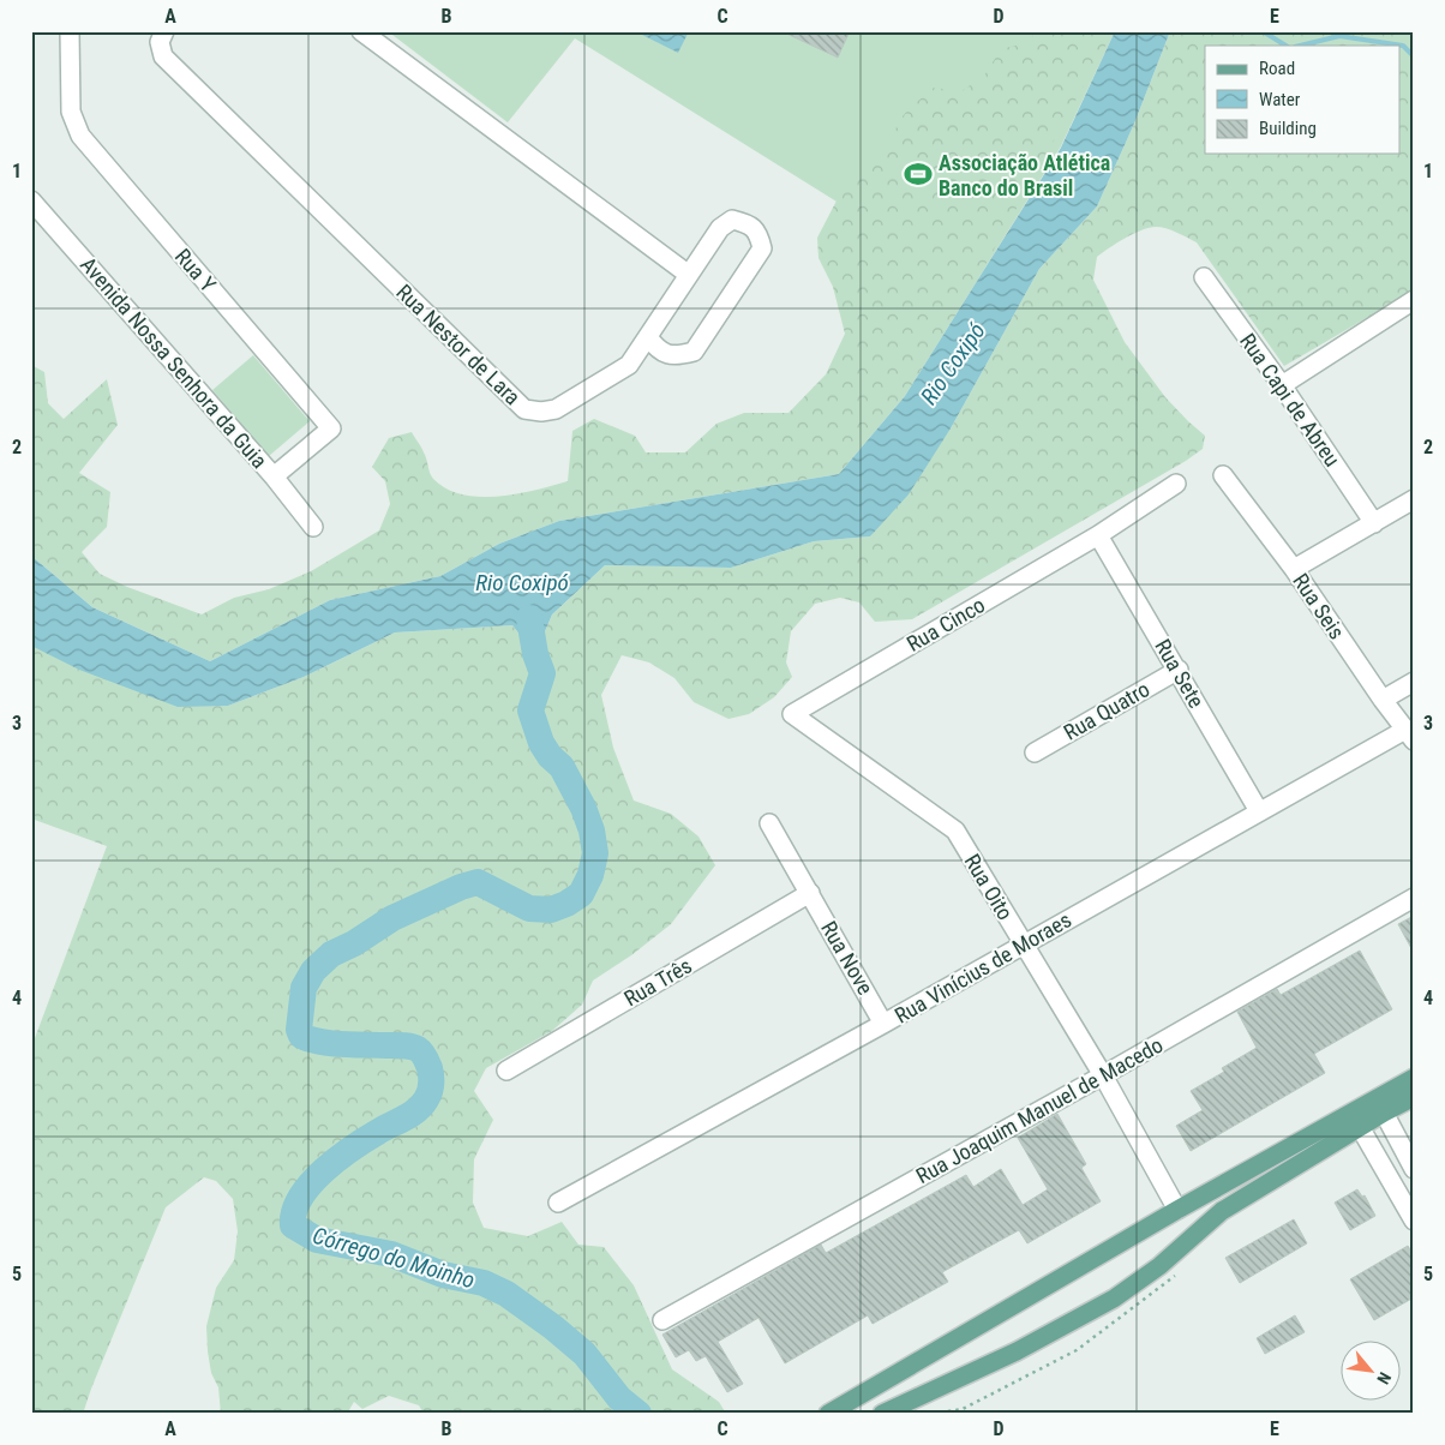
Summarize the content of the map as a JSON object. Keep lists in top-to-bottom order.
{
  "streets": {
    "street": [
      "Rua Y",
      "Rua Nestor de Lara",
      "Avenida Nossa Senhora da Guia",
      "Rua Capi de Abreu",
      "Rua Seis",
      "Rua Cinco",
      "Rua Sete",
      "Rua Quatro",
      "Rua Oito",
      "Rua Nove",
      "Rua Vinícius de Moraes",
      "Rua Três",
      "Rua Joaquim Manuel de Macedo"
    ]
  },
  "crossings": [
    ["Rua Y", "Avenida Nossa Senhora da Guia"],
    ["Rua Seis", "Rua Vinícius de Moraes"],
    ["Rua Cinco", "Rua Sete"],
    ["Rua Cinco", "Rua Oito"],
    ["Rua Sete", "Rua Quatro"],
    ["Rua Sete", "Rua Vinícius de Moraes"],
    ["Rua Oito", "Rua Vinícius de Moraes"],
    ["Rua Oito", "Rua Joaquim Manuel de Macedo"],
    ["Rua Nove", "Rua Vinícius de Moraes"],
    ["Rua Nove", "Rua Três"]
  ],
  "water": ["Rio Coxipó", "Córrego do Moinho"],
  "places": {
    "sports": ["Associação Atlética Banco do Brasil"]
  },
  "legend": ["Road", "Water", "Building"],
  "north": "bottom right",
  "grid": {
    "columns": [
      "A",
      "B",
      "C",
      "D",
      "E"
    ],
    "rows": [
      "1",
      "2",
      "3",
      "4",
      "5"
    ]
  }
}
